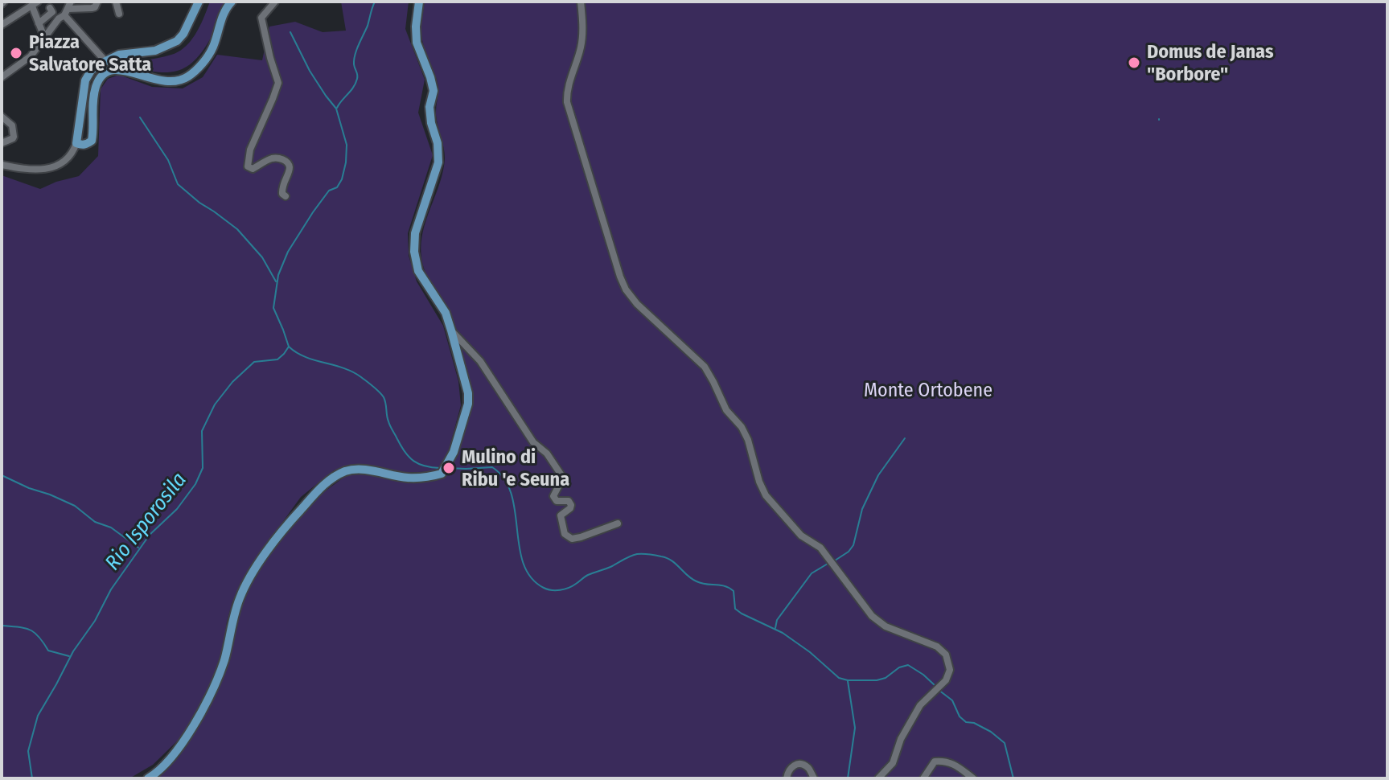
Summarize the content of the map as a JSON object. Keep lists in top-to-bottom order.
{
  "water": ["Rio Isporosila"],
  "parks": ["Monte Ortobene"],
  "places": ["Piazza Salvatore Satta", "Domus de Janas \"Borbore\"", "Mulino di Ribu 'e Seuna"]
}
